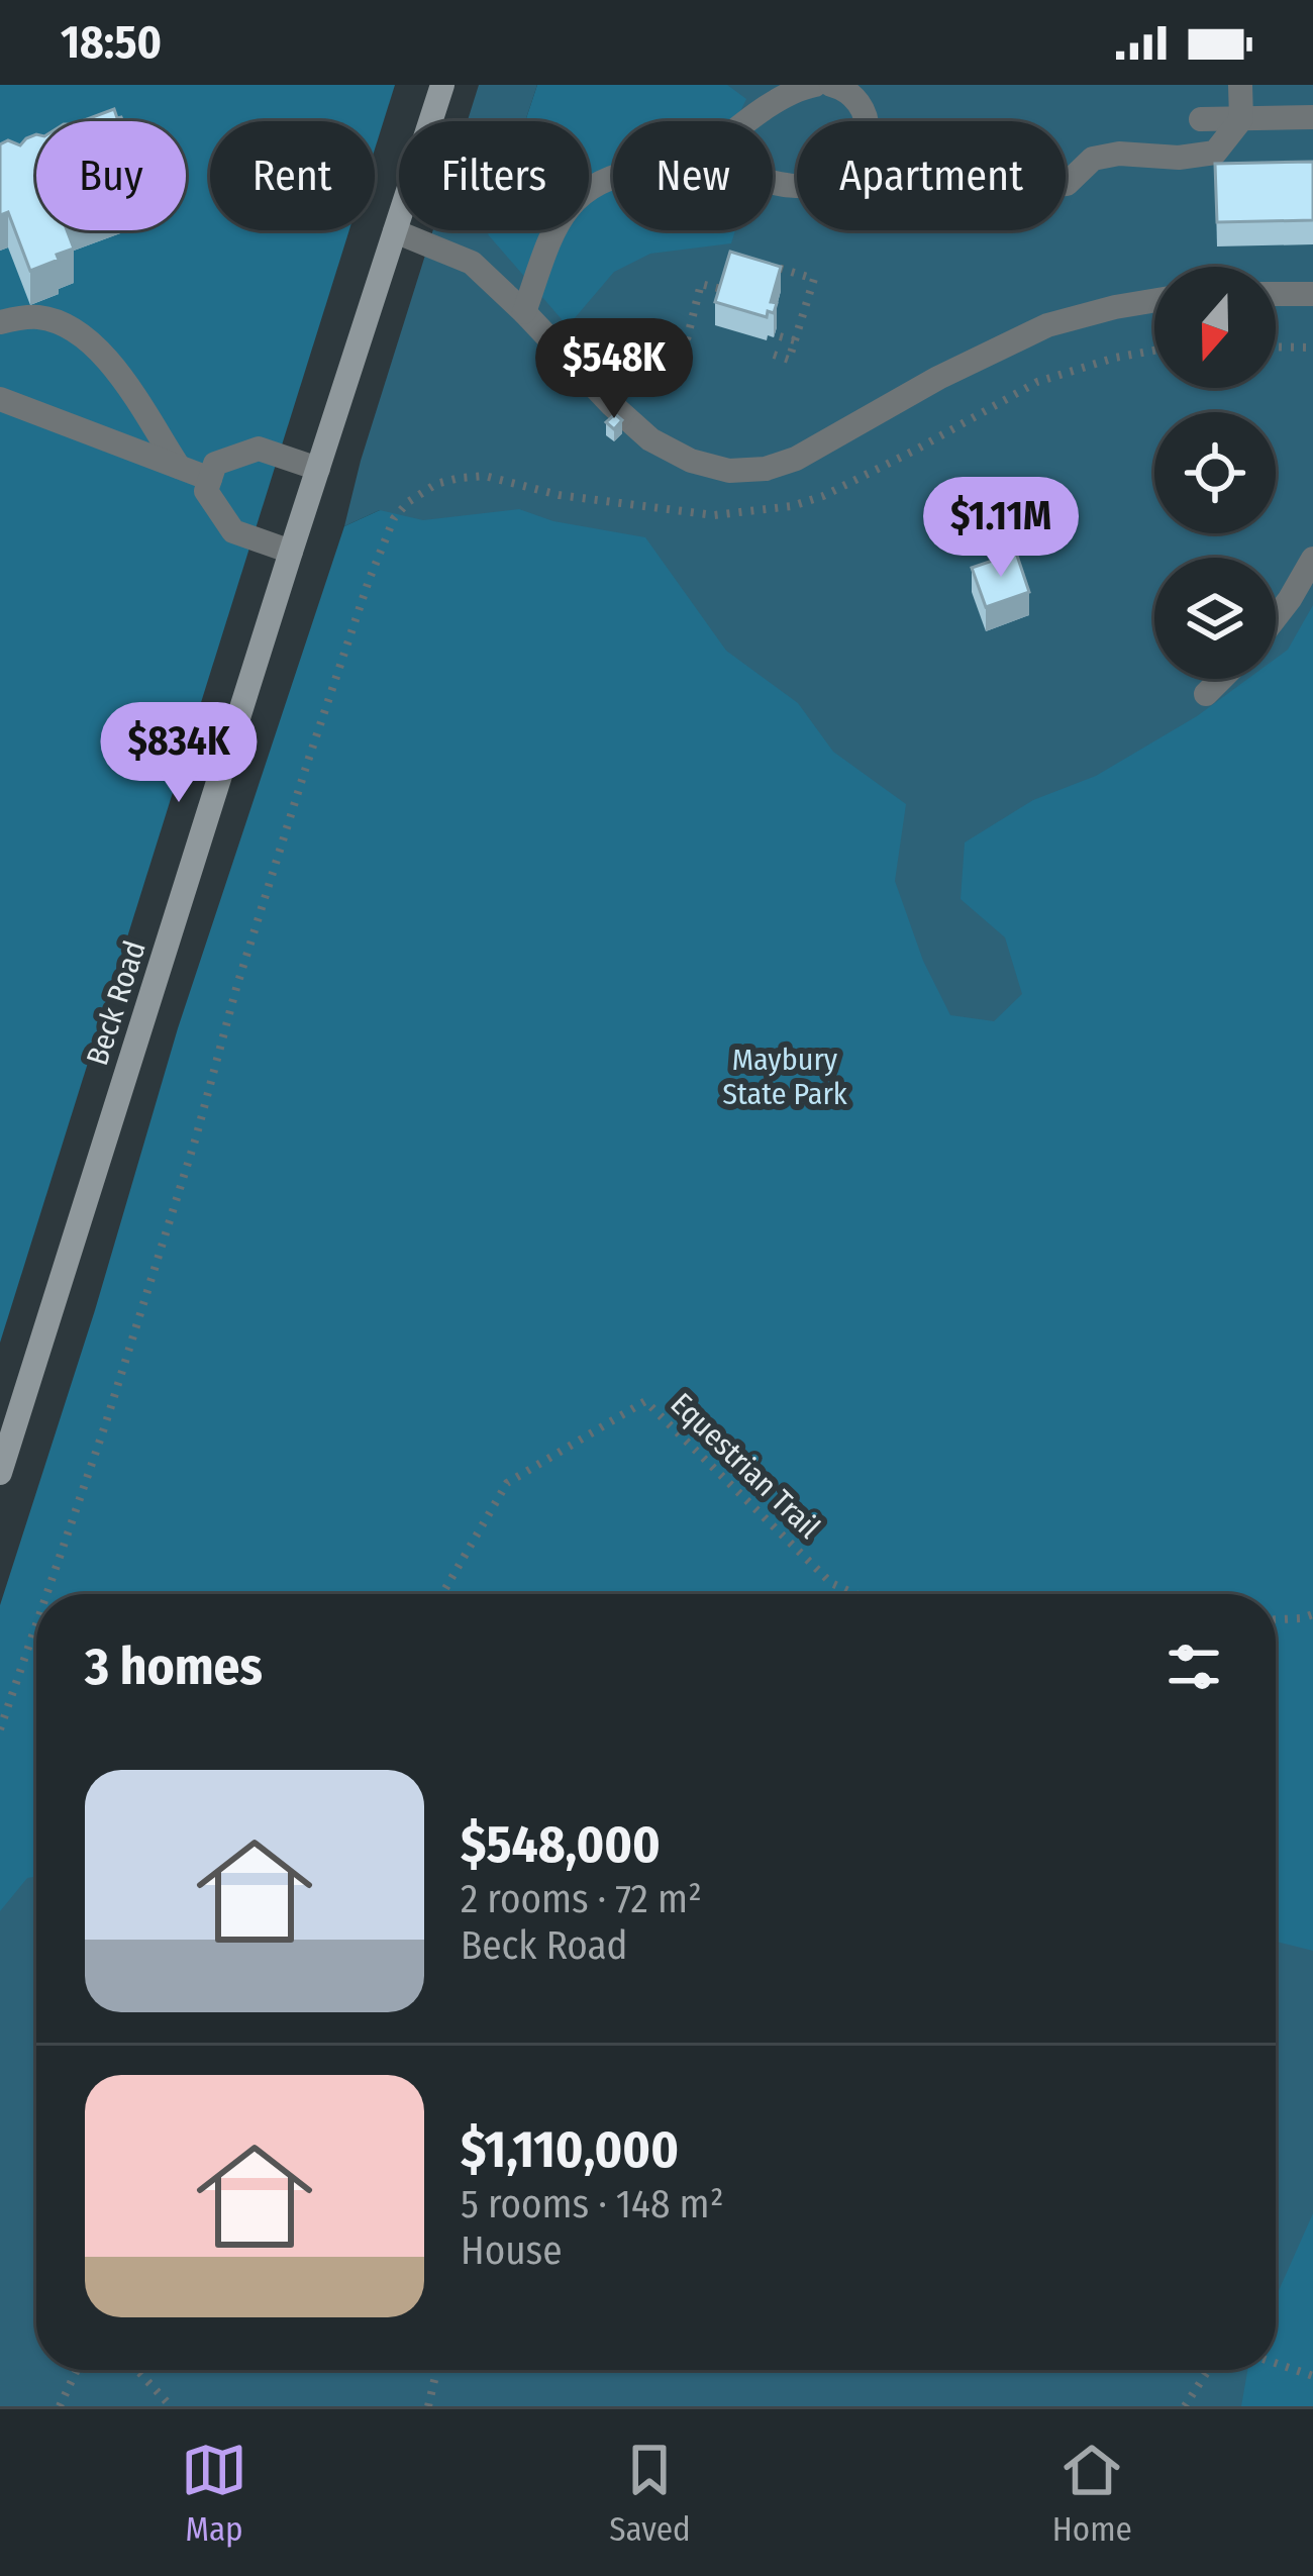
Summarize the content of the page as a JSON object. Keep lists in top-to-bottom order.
{
  "streets": {
    "main road": ["Beck Road"],
    "path": ["Equestrian Trail"]
  },
  "parks": ["Maybury State Park"],
  "north": "bottom",
  "page": {
    "status": "18:50",
    "chip": [
      "Buy",
      "Rent",
      "Filters",
      "New",
      "Apartment"
    ],
    "price": ["$548K", "$1.11M", "$834K"],
    "heading": "3 homes",
    "list": [
      {
        "name": "$548,000",
        "note": "2 rooms · 72 m² · Beck Road"
      },
      {
        "name": "$1,110,000",
        "note": "5 rooms · 148 m² · House"
      }
    ],
    "tabs": ["Map", "Saved", "Home"]
  }
}
